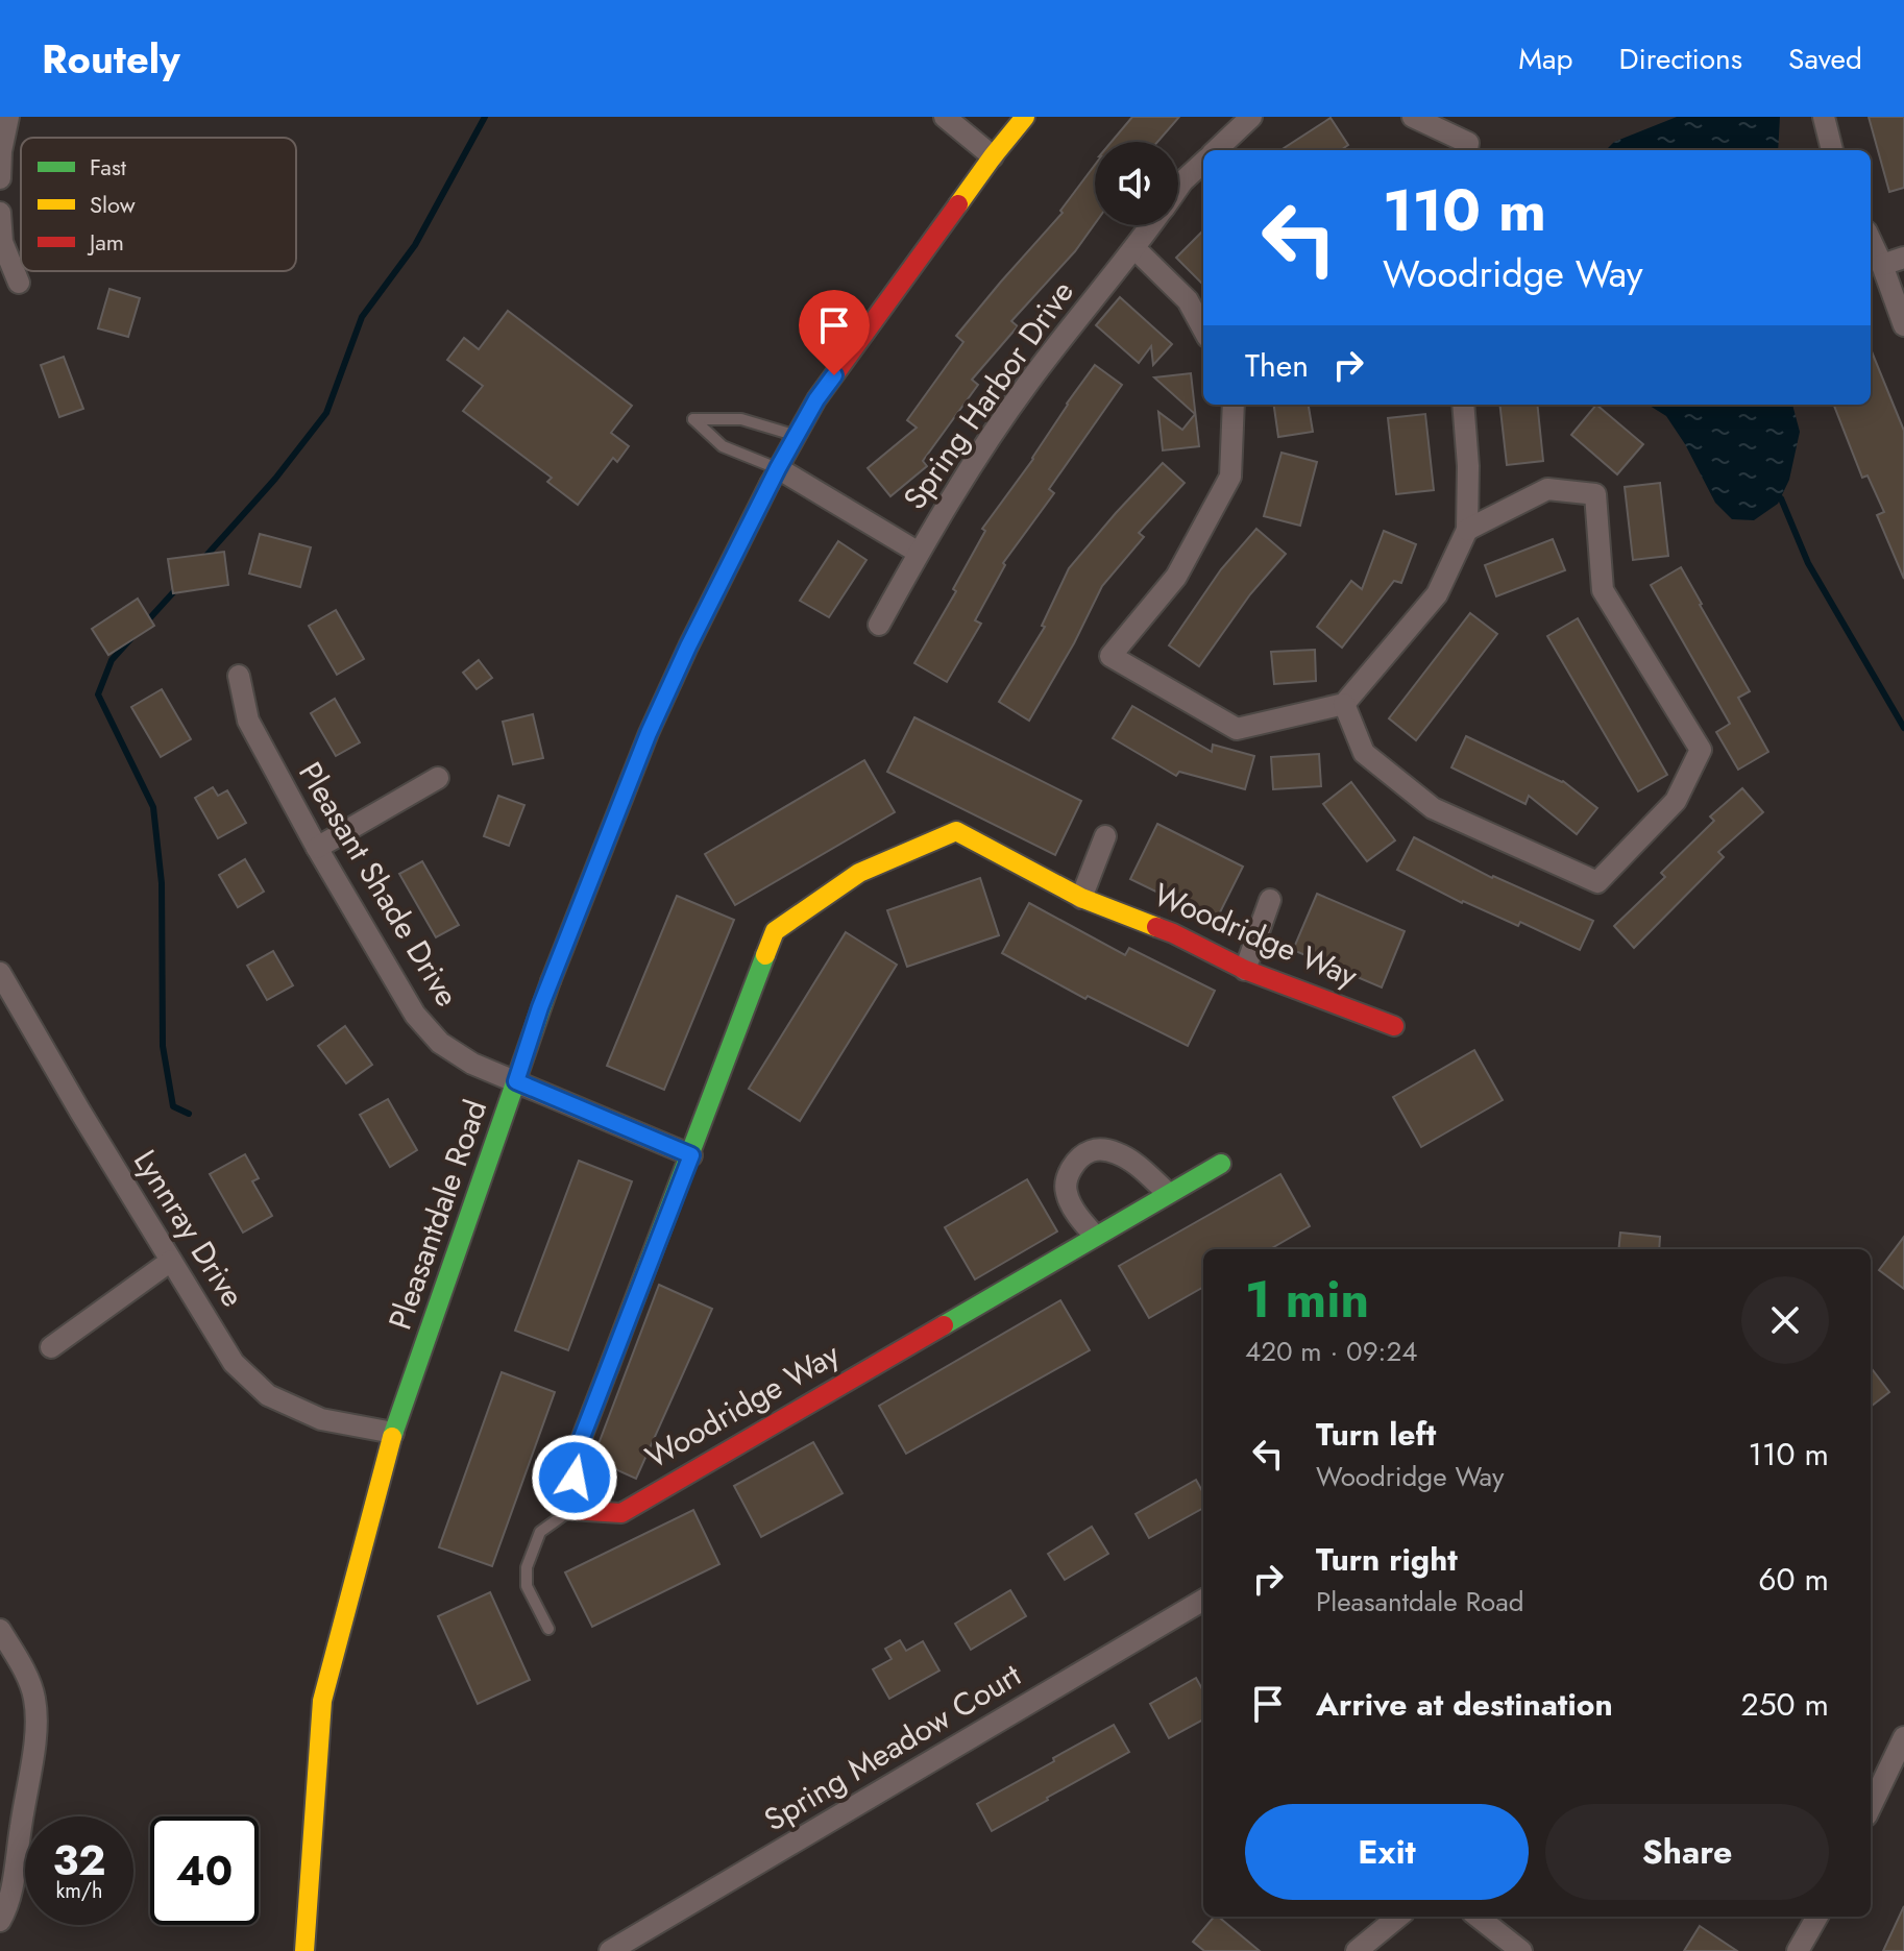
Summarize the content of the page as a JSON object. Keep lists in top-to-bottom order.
{
  "streets": {
    "street": [
      "Spring Harbor Drive",
      "Pleasant Shade Drive",
      "Woodridge Way",
      "Pleasantdale Road",
      "Lynnray Drive",
      "Spring Meadow Court"
    ]
  },
  "crossings": [
    ["Pleasant Shade Drive", "Pleasantdale Road"],
    ["Pleasantdale Road", "Lynnray Drive"]
  ],
  "legend": ["Fast", "Slow", "Jam"],
  "page": {
    "header": "Routely",
    "nav": ["Map", "Directions", "Saved"],
    "turn": ["110 m", "Woodridge Way"],
    "then": "Then",
    "heading": ["1 min", "420 m · 09:24"],
    "list": [
      {
        "name": "Turn left",
        "note": "Woodridge Way",
        "value": "110 m"
      },
      {
        "name": "Turn right",
        "note": "Pleasantdale Road",
        "value": "60 m"
      },
      {
        "name": "Arrive at destination",
        "value": "250 m"
      }
    ],
    "buttons": ["Exit", "Share"],
    "speed": "32 km/h",
    "limit": "40"
  }
}
